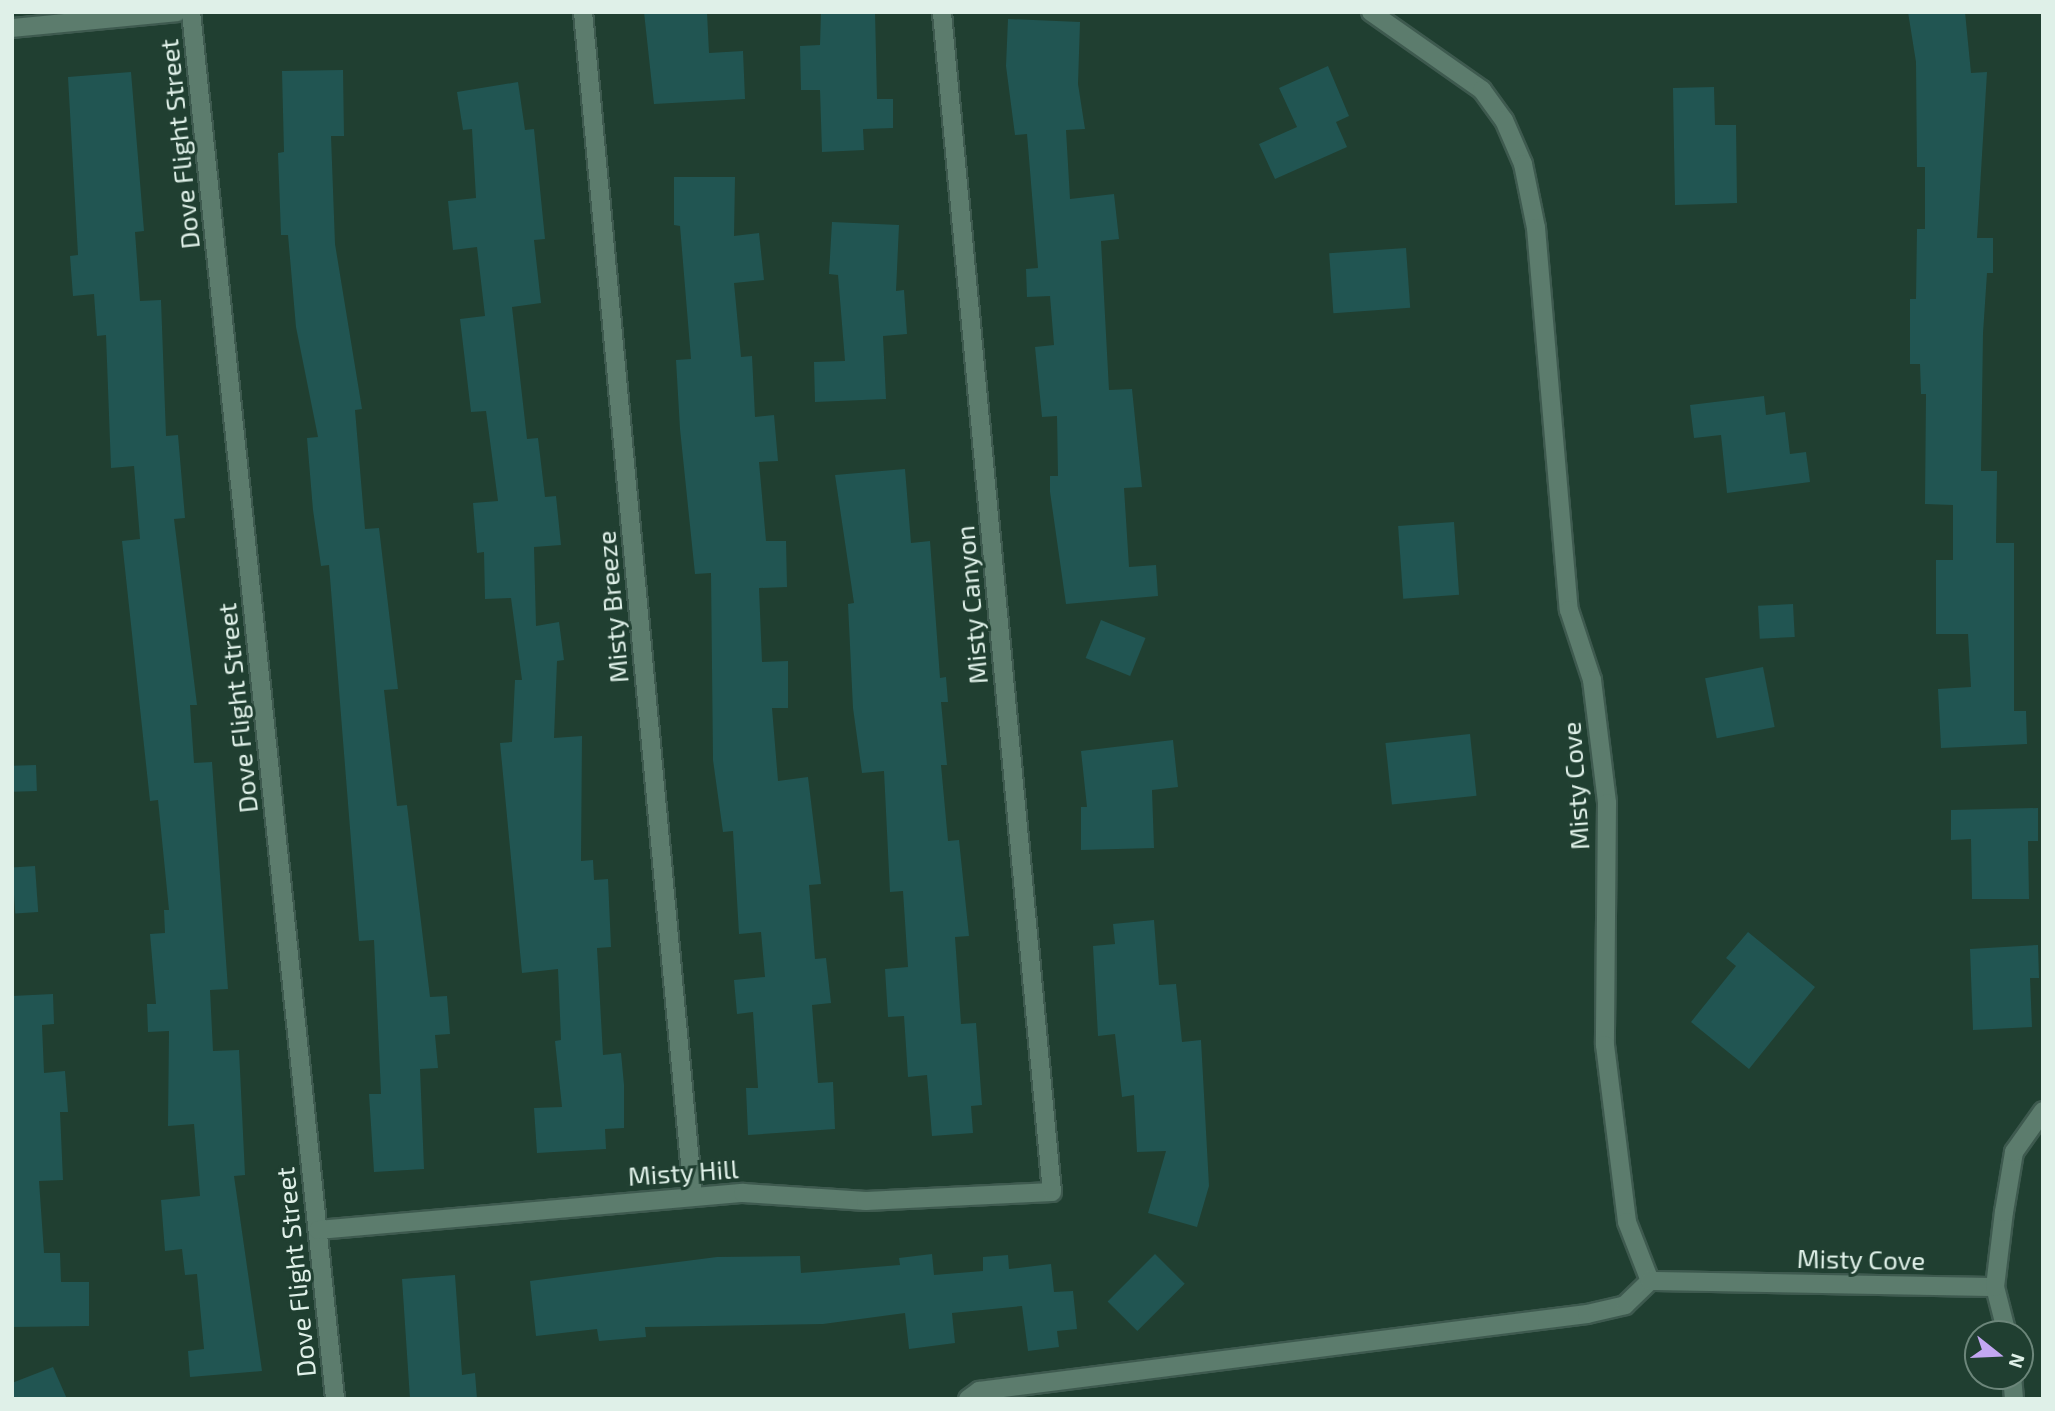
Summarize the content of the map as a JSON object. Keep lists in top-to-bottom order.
{
  "streets": {
    "street": [
      "Dove Flight Street",
      "Misty Canyon",
      "Misty Breeze",
      "Misty Cove",
      "Misty Hill"
    ]
  },
  "crossings": [
    ["Dove Flight Street", "Misty Hill"],
    ["Misty Canyon", "Misty Hill"],
    ["Misty Breeze", "Misty Hill"]
  ],
  "north": "right"
}
